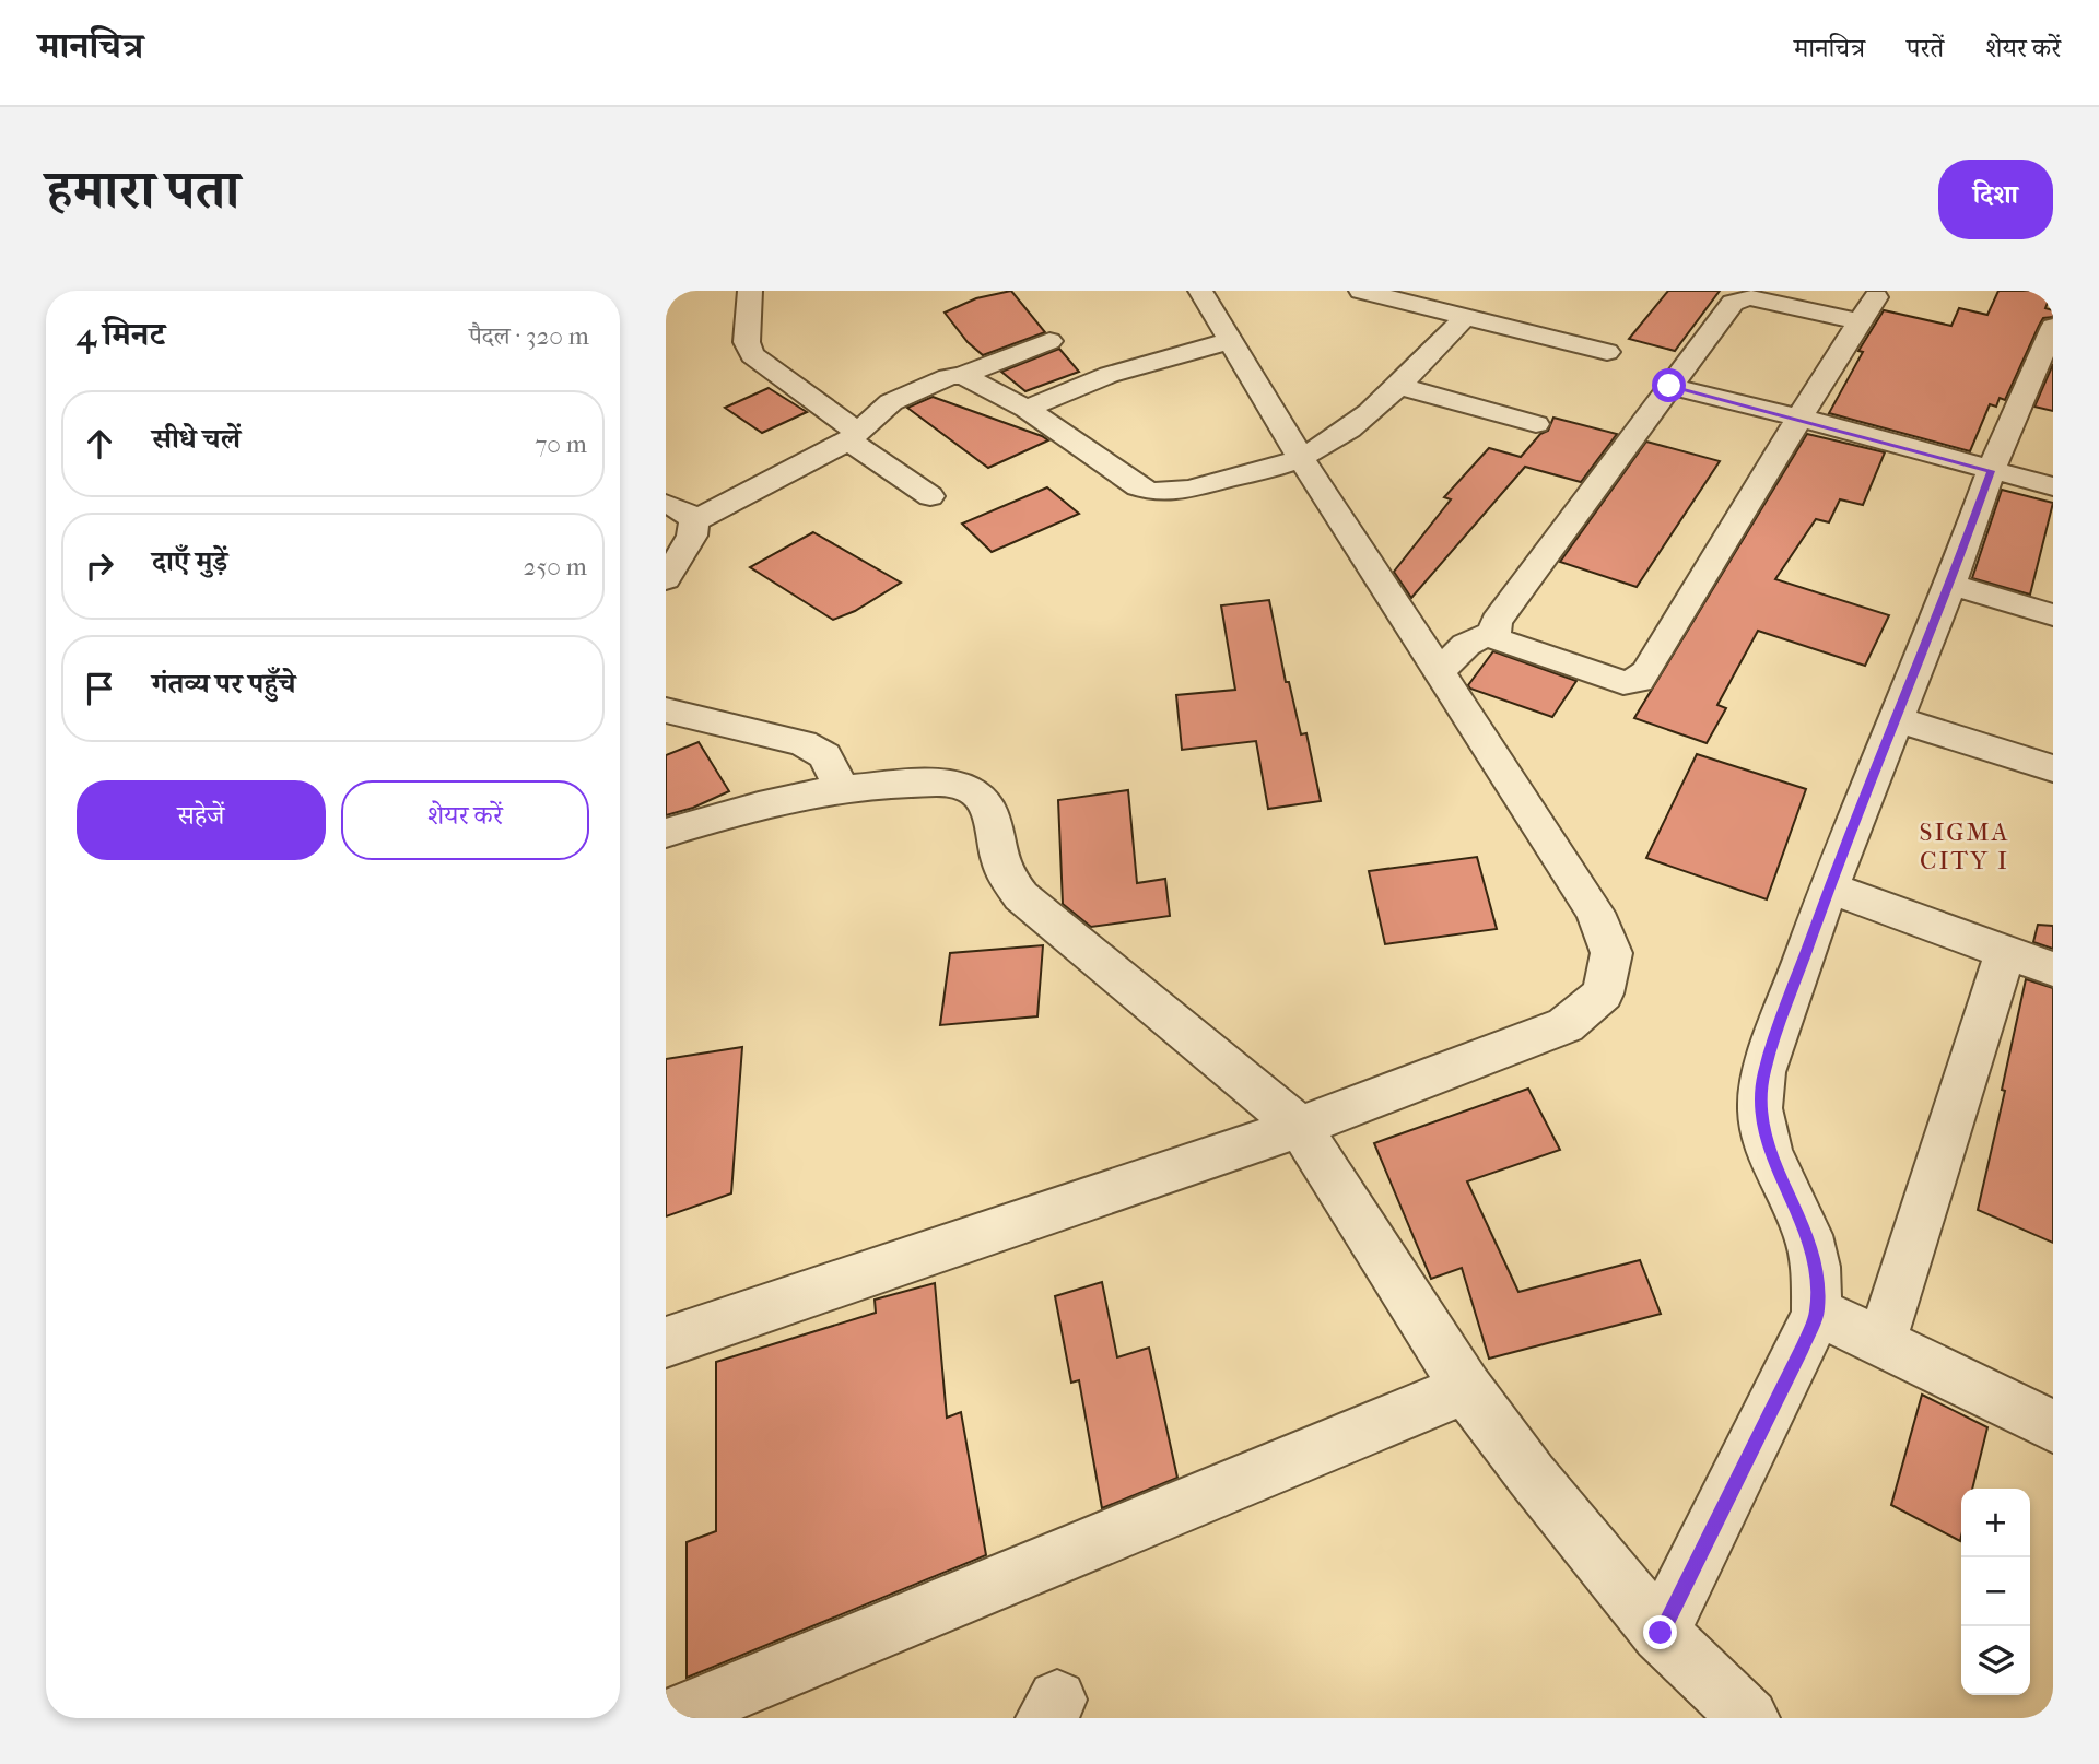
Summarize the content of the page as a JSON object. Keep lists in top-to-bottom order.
{
  "districts": ["SIGMA CITY I"],
  "page": {
    "header": "मानचित्र",
    "nav": ["मानचित्र", "परतें", "शेयर करें"],
    "title": "हमारा पता",
    "buttons": [
      "दिशा",
      ["सहेजें", "शेयर करें"]
    ],
    "heading": ["4 मिनट", "पैदल · 320 m"],
    "list": [
      ["सीधे चलें", "70 m"],
      ["दाएँ मुड़ें", "250 m"],
      "गंतव्य पर पहुँचे"
    ],
    "map_buttons": ["+", "−"]
  }
}
